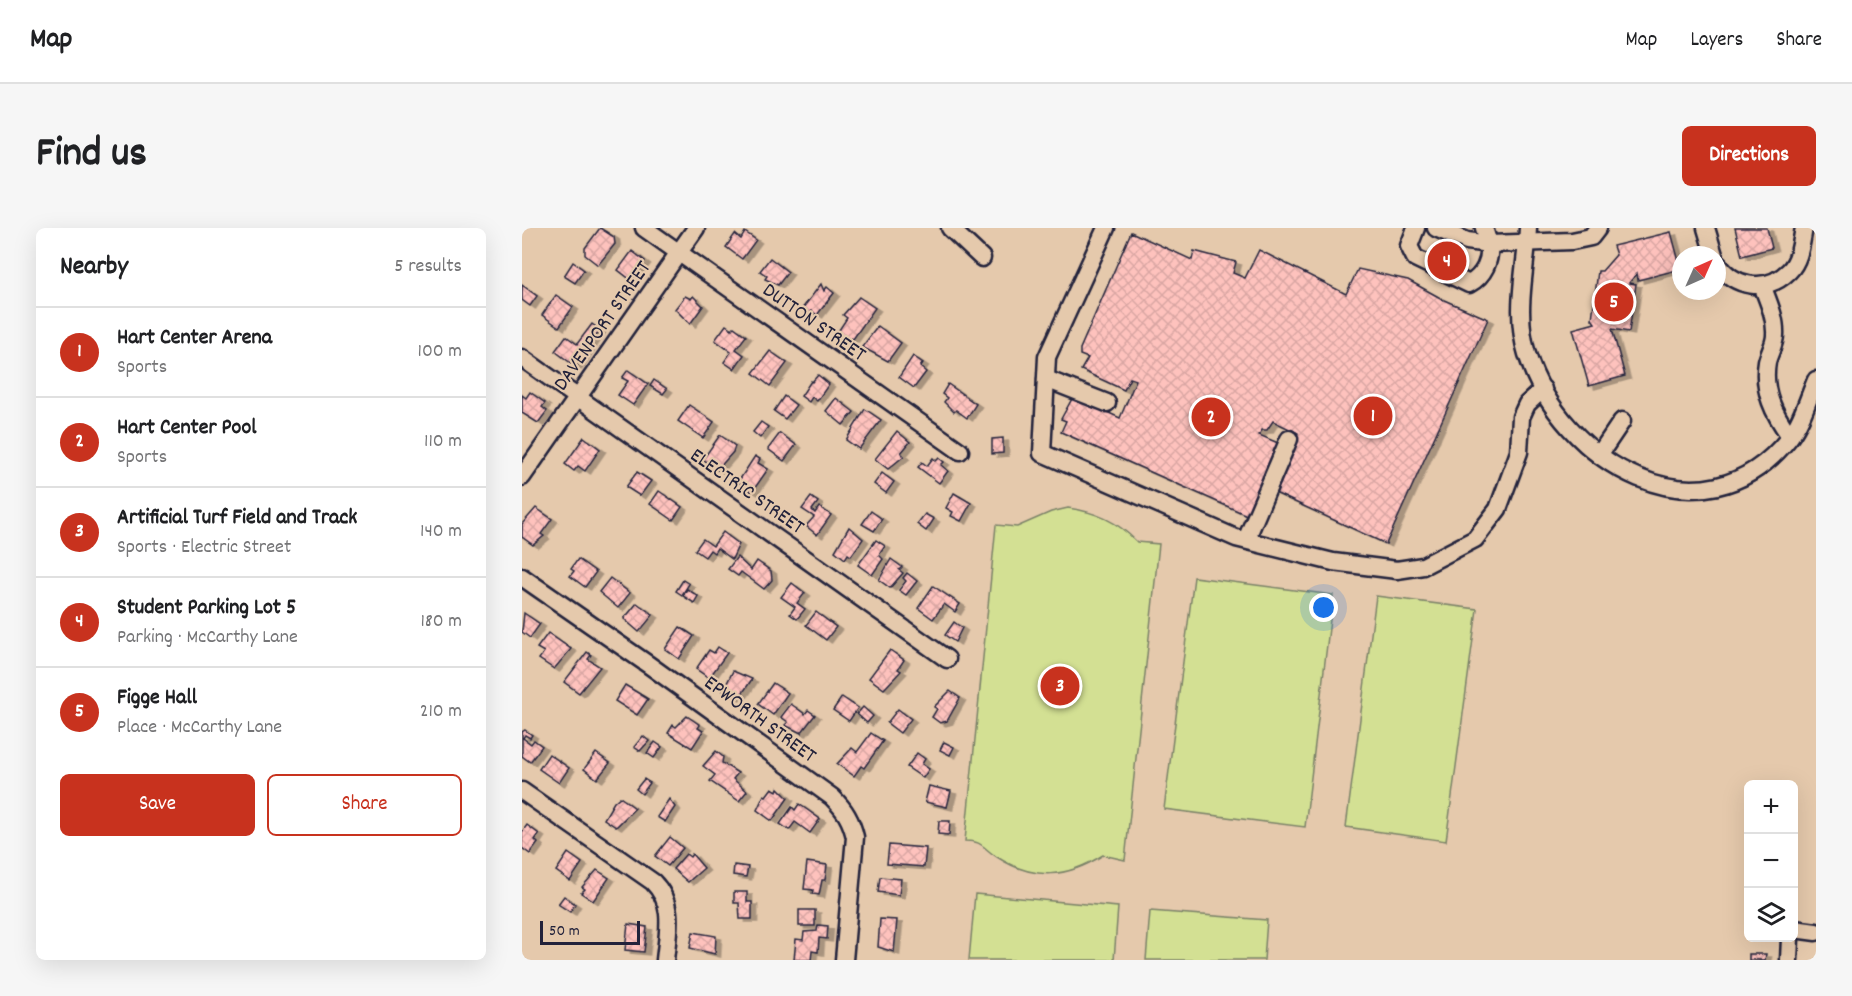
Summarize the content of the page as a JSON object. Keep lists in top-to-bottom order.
{
  "streets": {
    "street": [
      "DUTTON STREET",
      "DAVENPORT STREET",
      "ELECTRIC STREET",
      "EPWORTH STREET"
    ]
  },
  "crossings": [
    ["DUTTON STREET", "DAVENPORT STREET"],
    ["DAVENPORT STREET", "ELECTRIC STREET"]
  ],
  "scale_bar": "50 m",
  "north": "top right",
  "page": {
    "header": "Map",
    "nav": ["Map", "Layers", "Share"],
    "title": "Find us",
    "buttons": [
      "Directions",
      ["Save", "Share"]
    ],
    "heading": ["Nearby", "5 results"],
    "pins": [
      "4",
      "5",
      "1",
      "2",
      "3"
    ],
    "list": [
      {
        "mark": "1",
        "name": "Hart Center Arena",
        "note": "Sports",
        "value": "100 m"
      },
      {
        "mark": "2",
        "name": "Hart Center Pool",
        "note": "Sports",
        "value": "110 m"
      },
      {
        "mark": "3",
        "name": "Artificial Turf Field and Track",
        "note": "Sports · Electric Street",
        "value": "140 m"
      },
      {
        "mark": "4",
        "name": "Student Parking Lot 5",
        "note": "Parking · McCarthy Lane",
        "value": "180 m"
      },
      {
        "mark": "5",
        "name": "Figge Hall",
        "note": "Place · McCarthy Lane",
        "value": "210 m"
      }
    ],
    "map_buttons": ["+", "−"],
    "scale": "50 m"
  }
}
